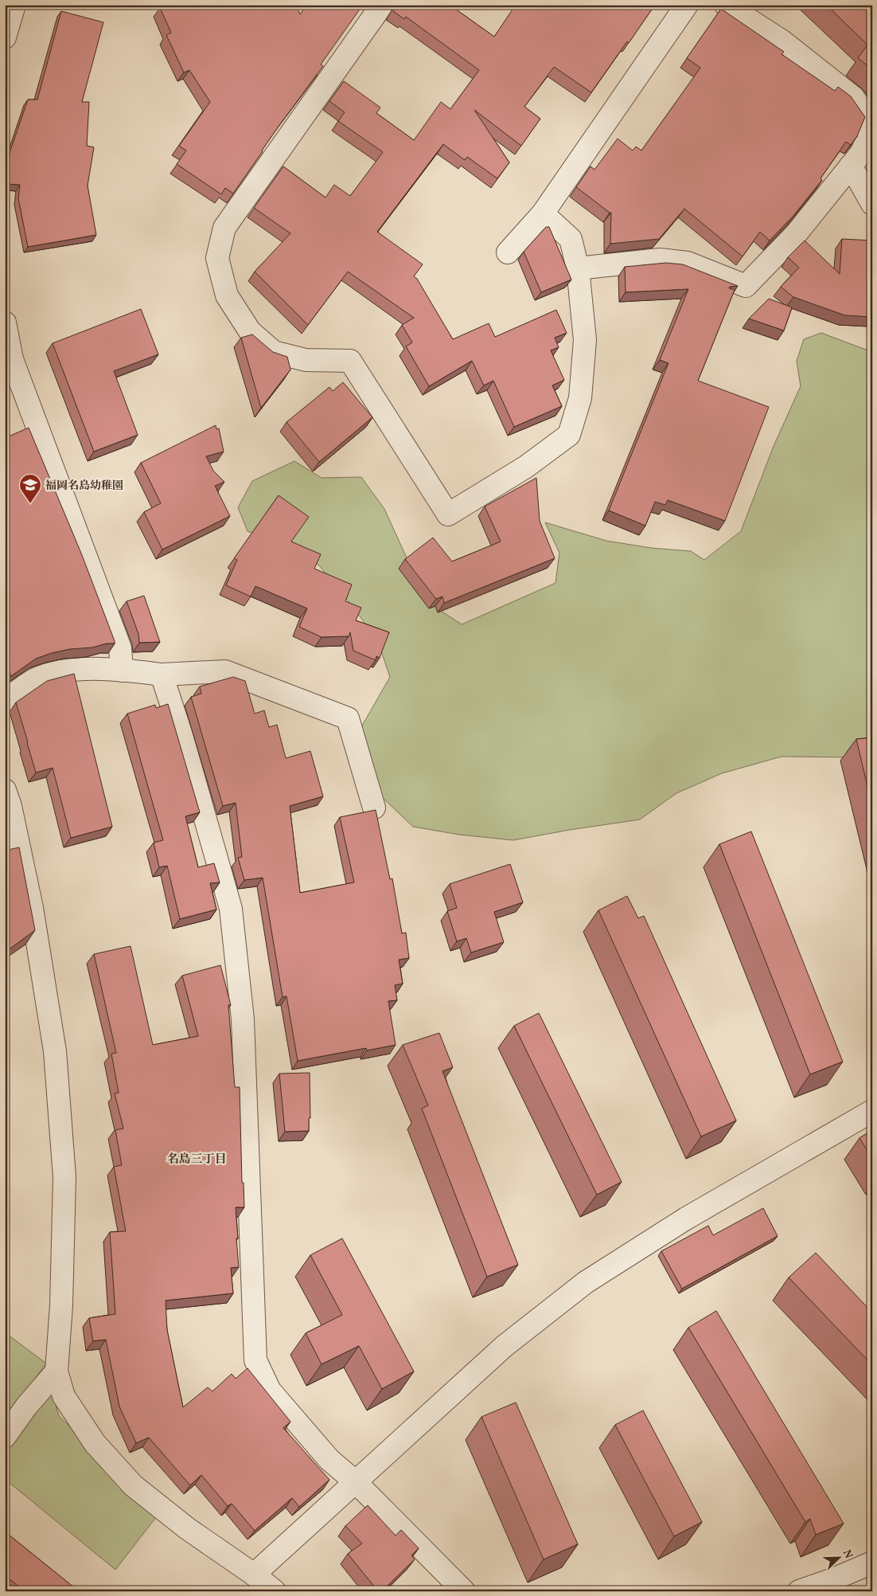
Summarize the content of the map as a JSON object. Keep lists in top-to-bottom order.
{
  "districts": ["名島三丁目"],
  "places": {
    "school or university": ["福岡名島幼稚園"]
  },
  "north": "top right"
}
